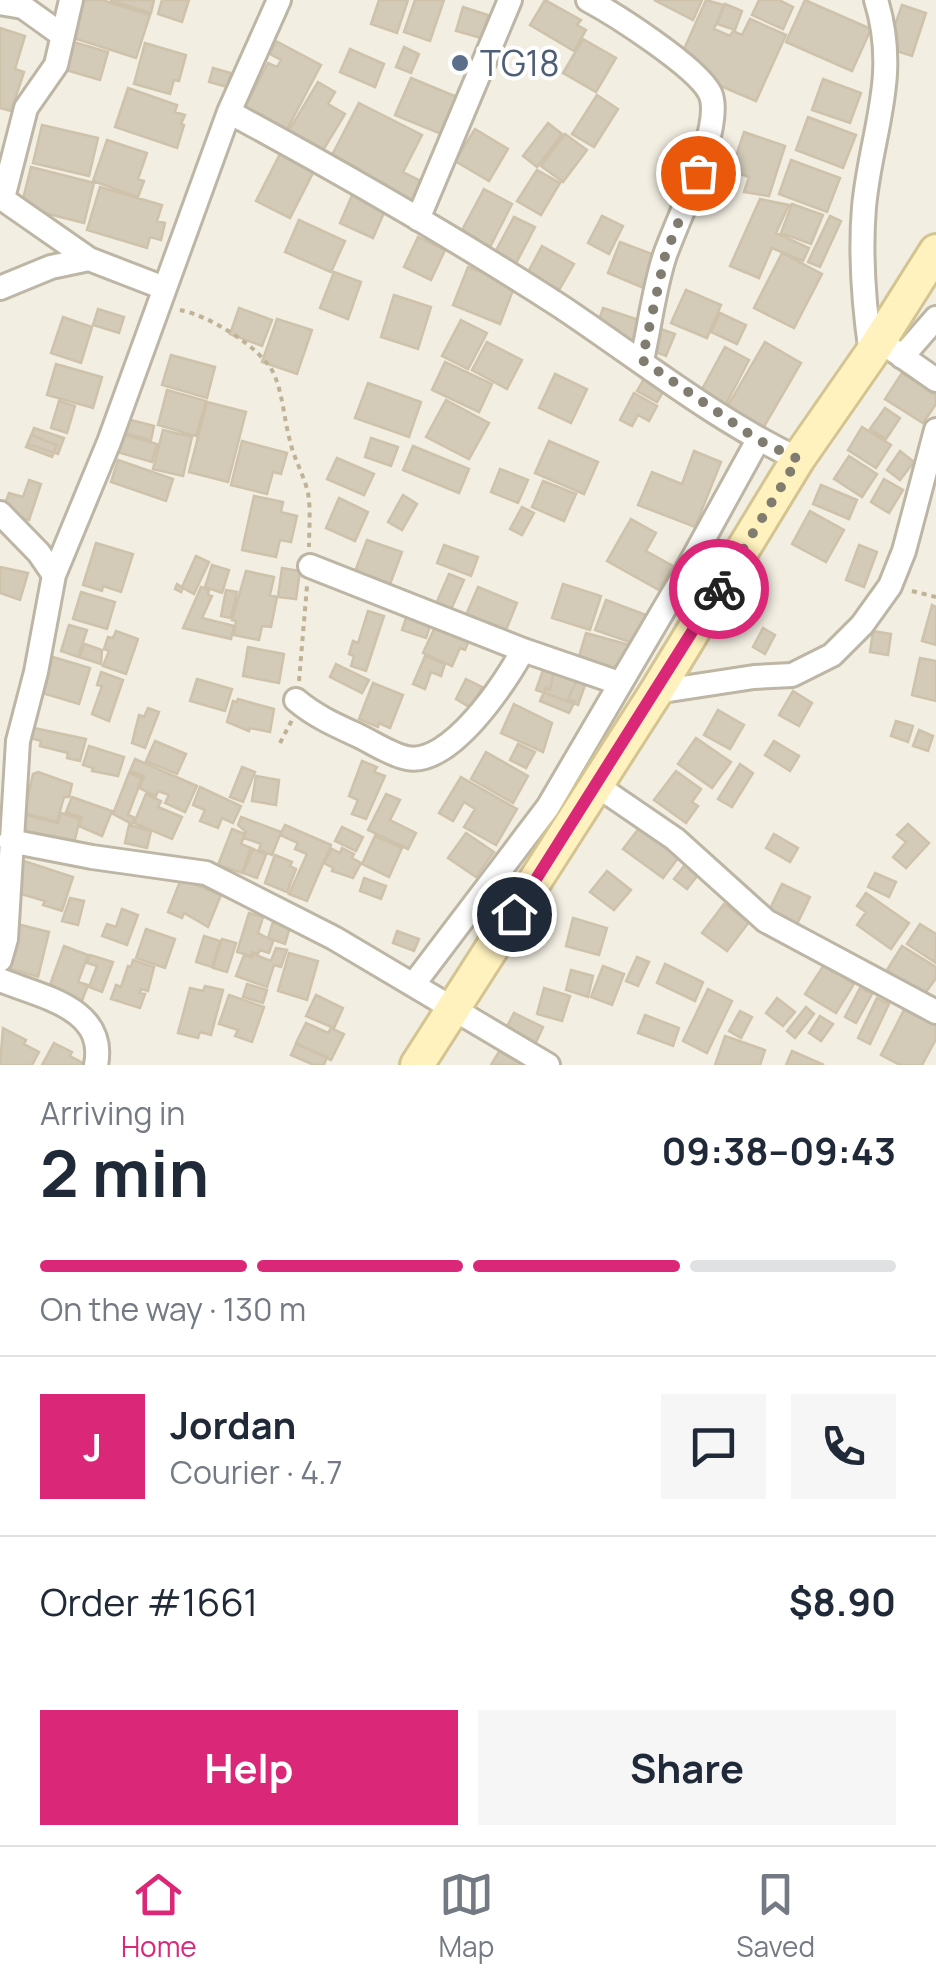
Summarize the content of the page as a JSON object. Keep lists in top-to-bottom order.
{
  "places": ["TG18"],
  "page": {
    "heading": ["2 min", "Arriving in", "09:38–09:43"],
    "panel": [
      "Jordan",
      "Courier · 4.7",
      "Order #1661",
      "$8.90"
    ],
    "bar": "On the way · 130 m",
    "round": "J",
    "buttons": ["Help", "Share"],
    "tabs": ["Home", "Map", "Saved"]
  }
}
